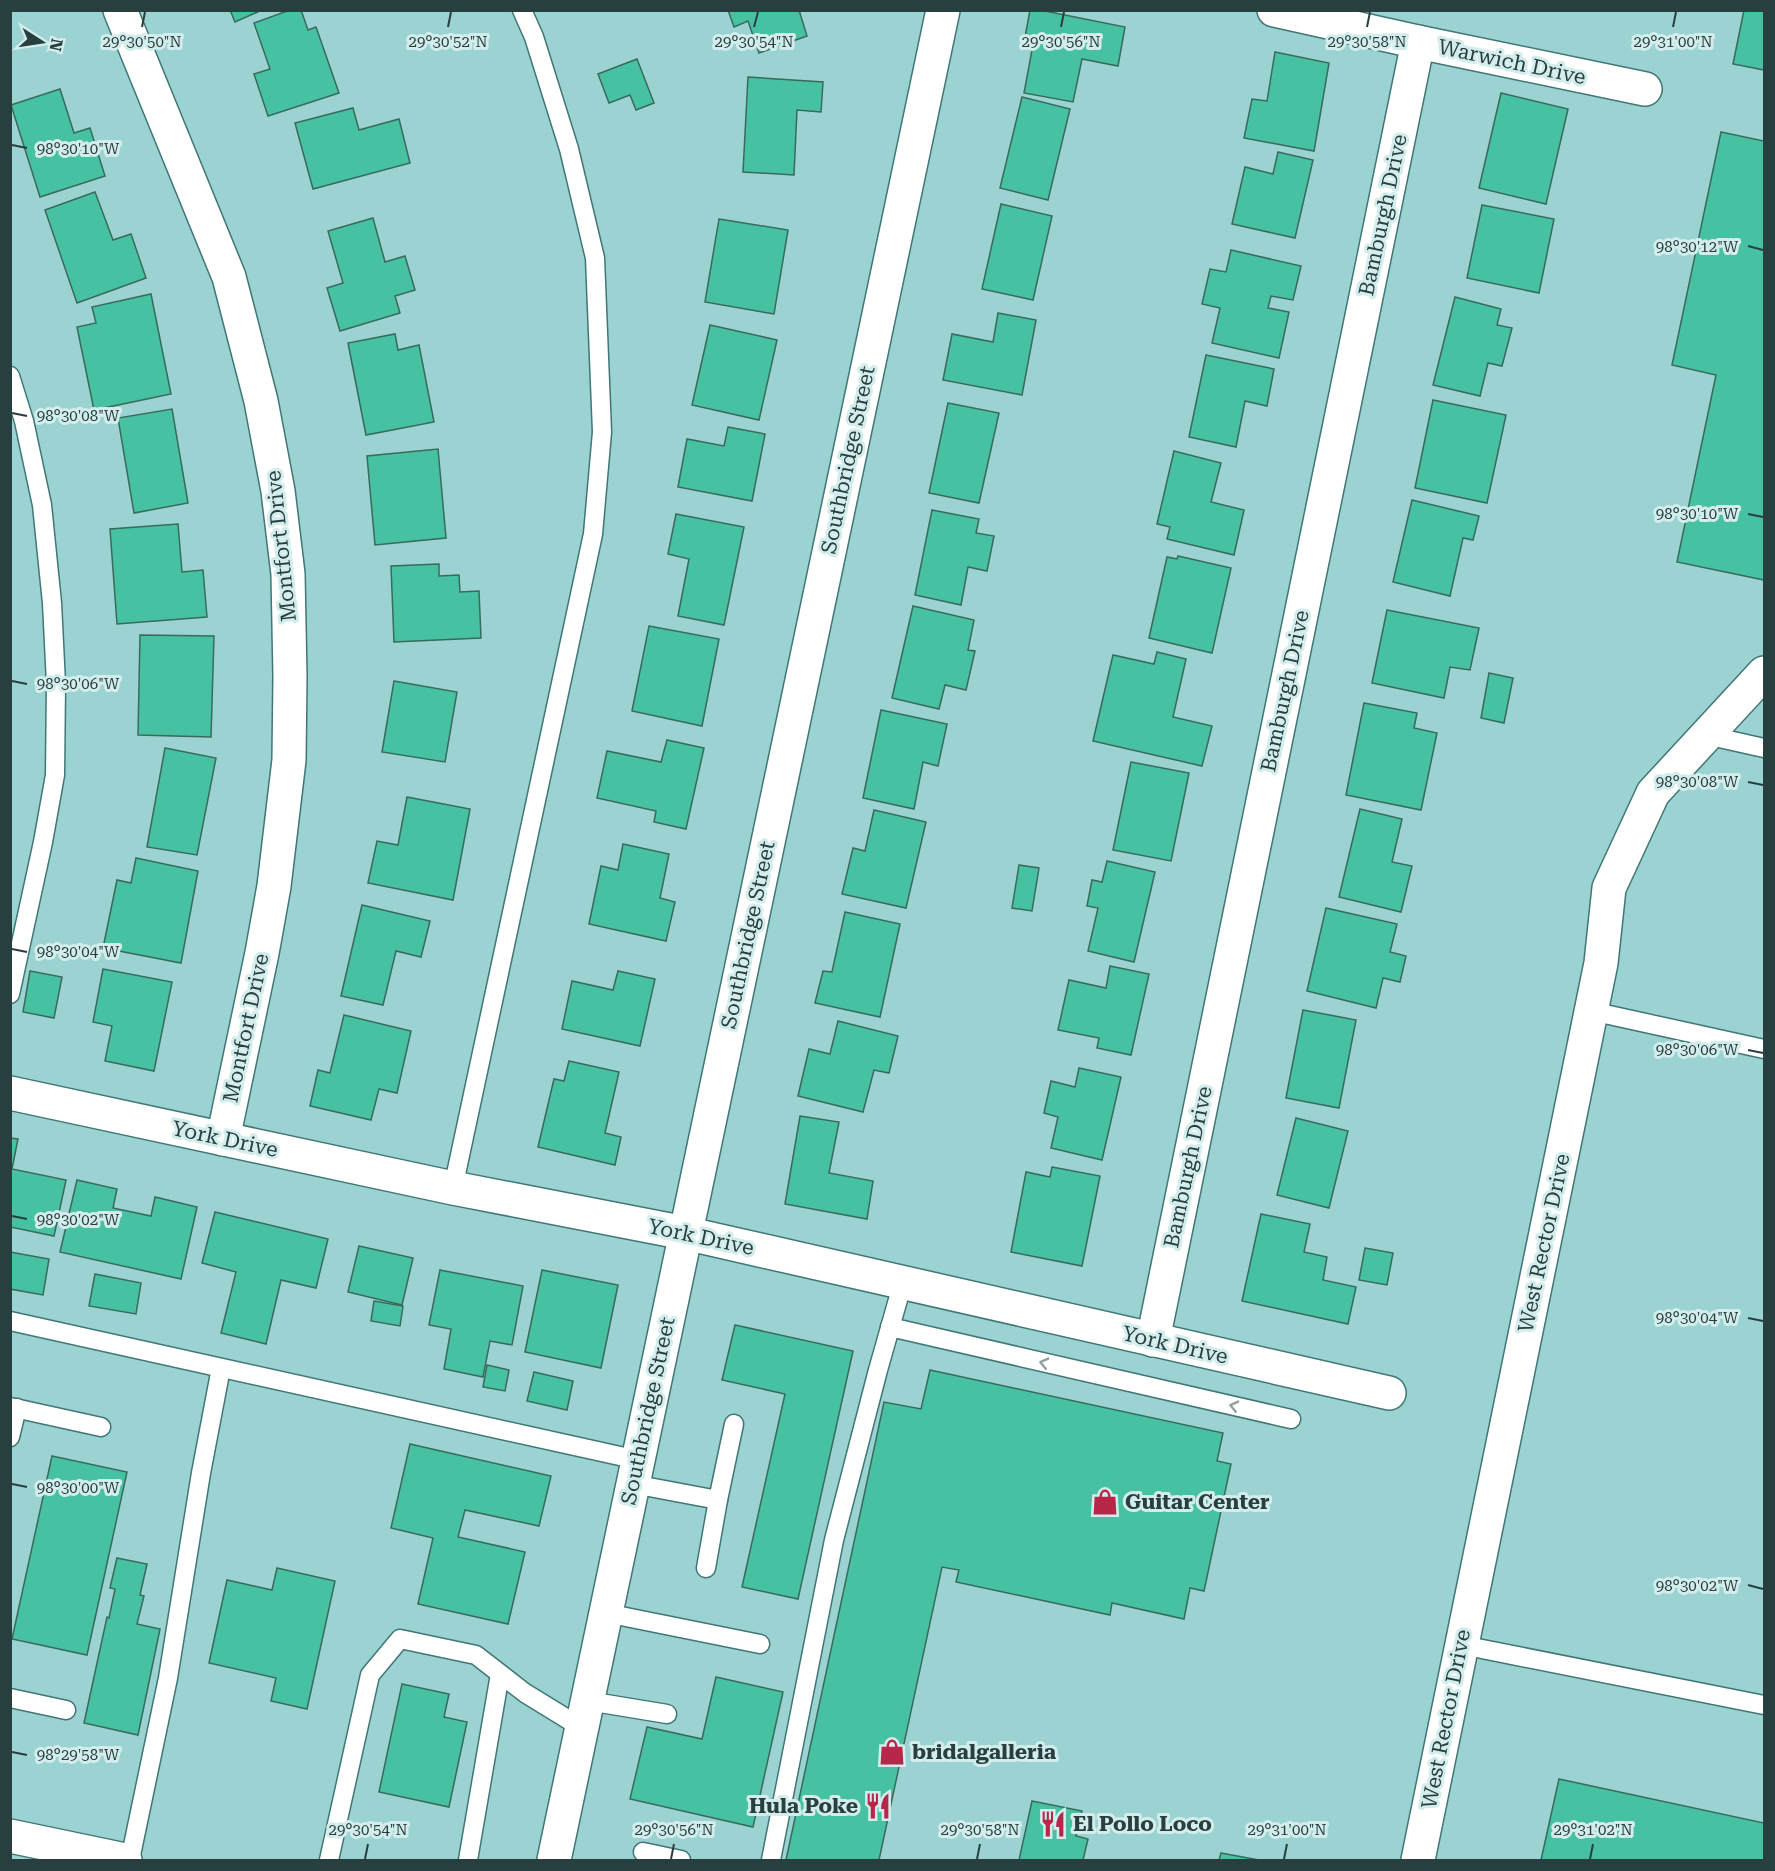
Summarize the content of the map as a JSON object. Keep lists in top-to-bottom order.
{
  "streets": {
    "street": [
      "Warwich Drive",
      "Bamburgh Drive",
      "Southbridge Street",
      "Montfort Drive",
      "York Drive",
      "West Rector Drive"
    ]
  },
  "crossings": [
    ["Warwich Drive", "Bamburgh Drive"],
    ["Bamburgh Drive", "York Drive"],
    ["Southbridge Street", "York Drive"],
    ["Montfort Drive", "York Drive"]
  ],
  "places": {
    "shop": ["Guitar Center", "bridalgalleria"],
    "restaurant": ["Hula Poke", "El Pollo Loco"]
  },
  "north": "right",
  "coordinates": [
    "29°30'50\"N",
    "29°30'52\"N",
    "29°30'54\"N",
    "29°30'56\"N",
    "29°30'58\"N",
    "29°31'00\"N",
    "98°30'10\"W",
    "98°30'12\"W",
    "98°30'08\"W",
    "98°30'06\"W",
    "98°30'04\"W",
    "98°30'02\"W",
    "98°30'00\"W",
    "98°29'58\"W",
    "29°31'02\"N"
  ]
}
